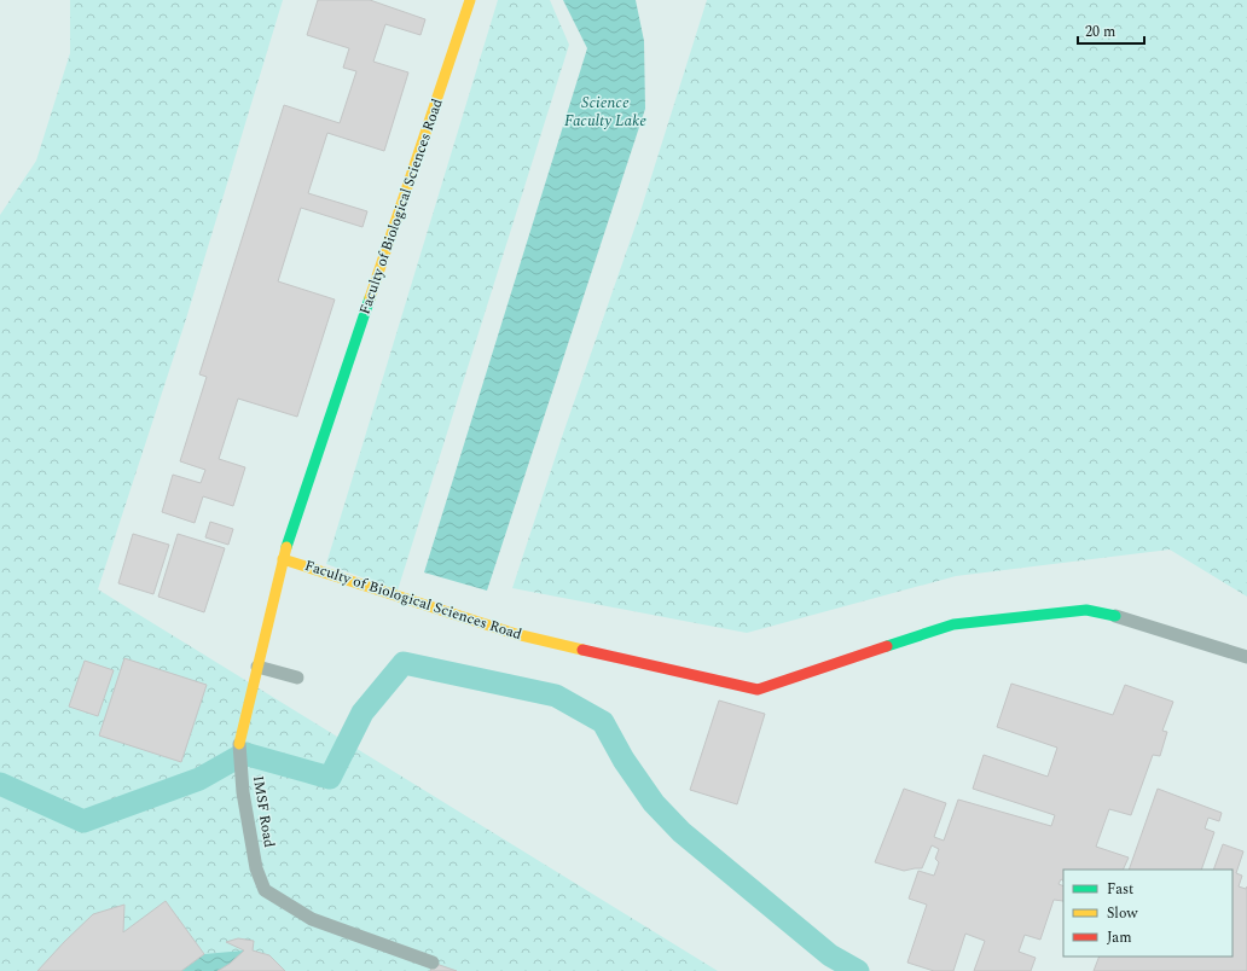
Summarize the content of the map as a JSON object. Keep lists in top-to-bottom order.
{
  "streets": {
    "street": ["Faculty of Biological Sciences Road", "IMSF Road"]
  },
  "crossings": [
    ["Faculty of Biological Sciences Road", "IMSF Road"]
  ],
  "water": ["Science Faculty Lake"],
  "legend": ["Fast", "Slow", "Jam"],
  "scale_bar": "20 m"
}
